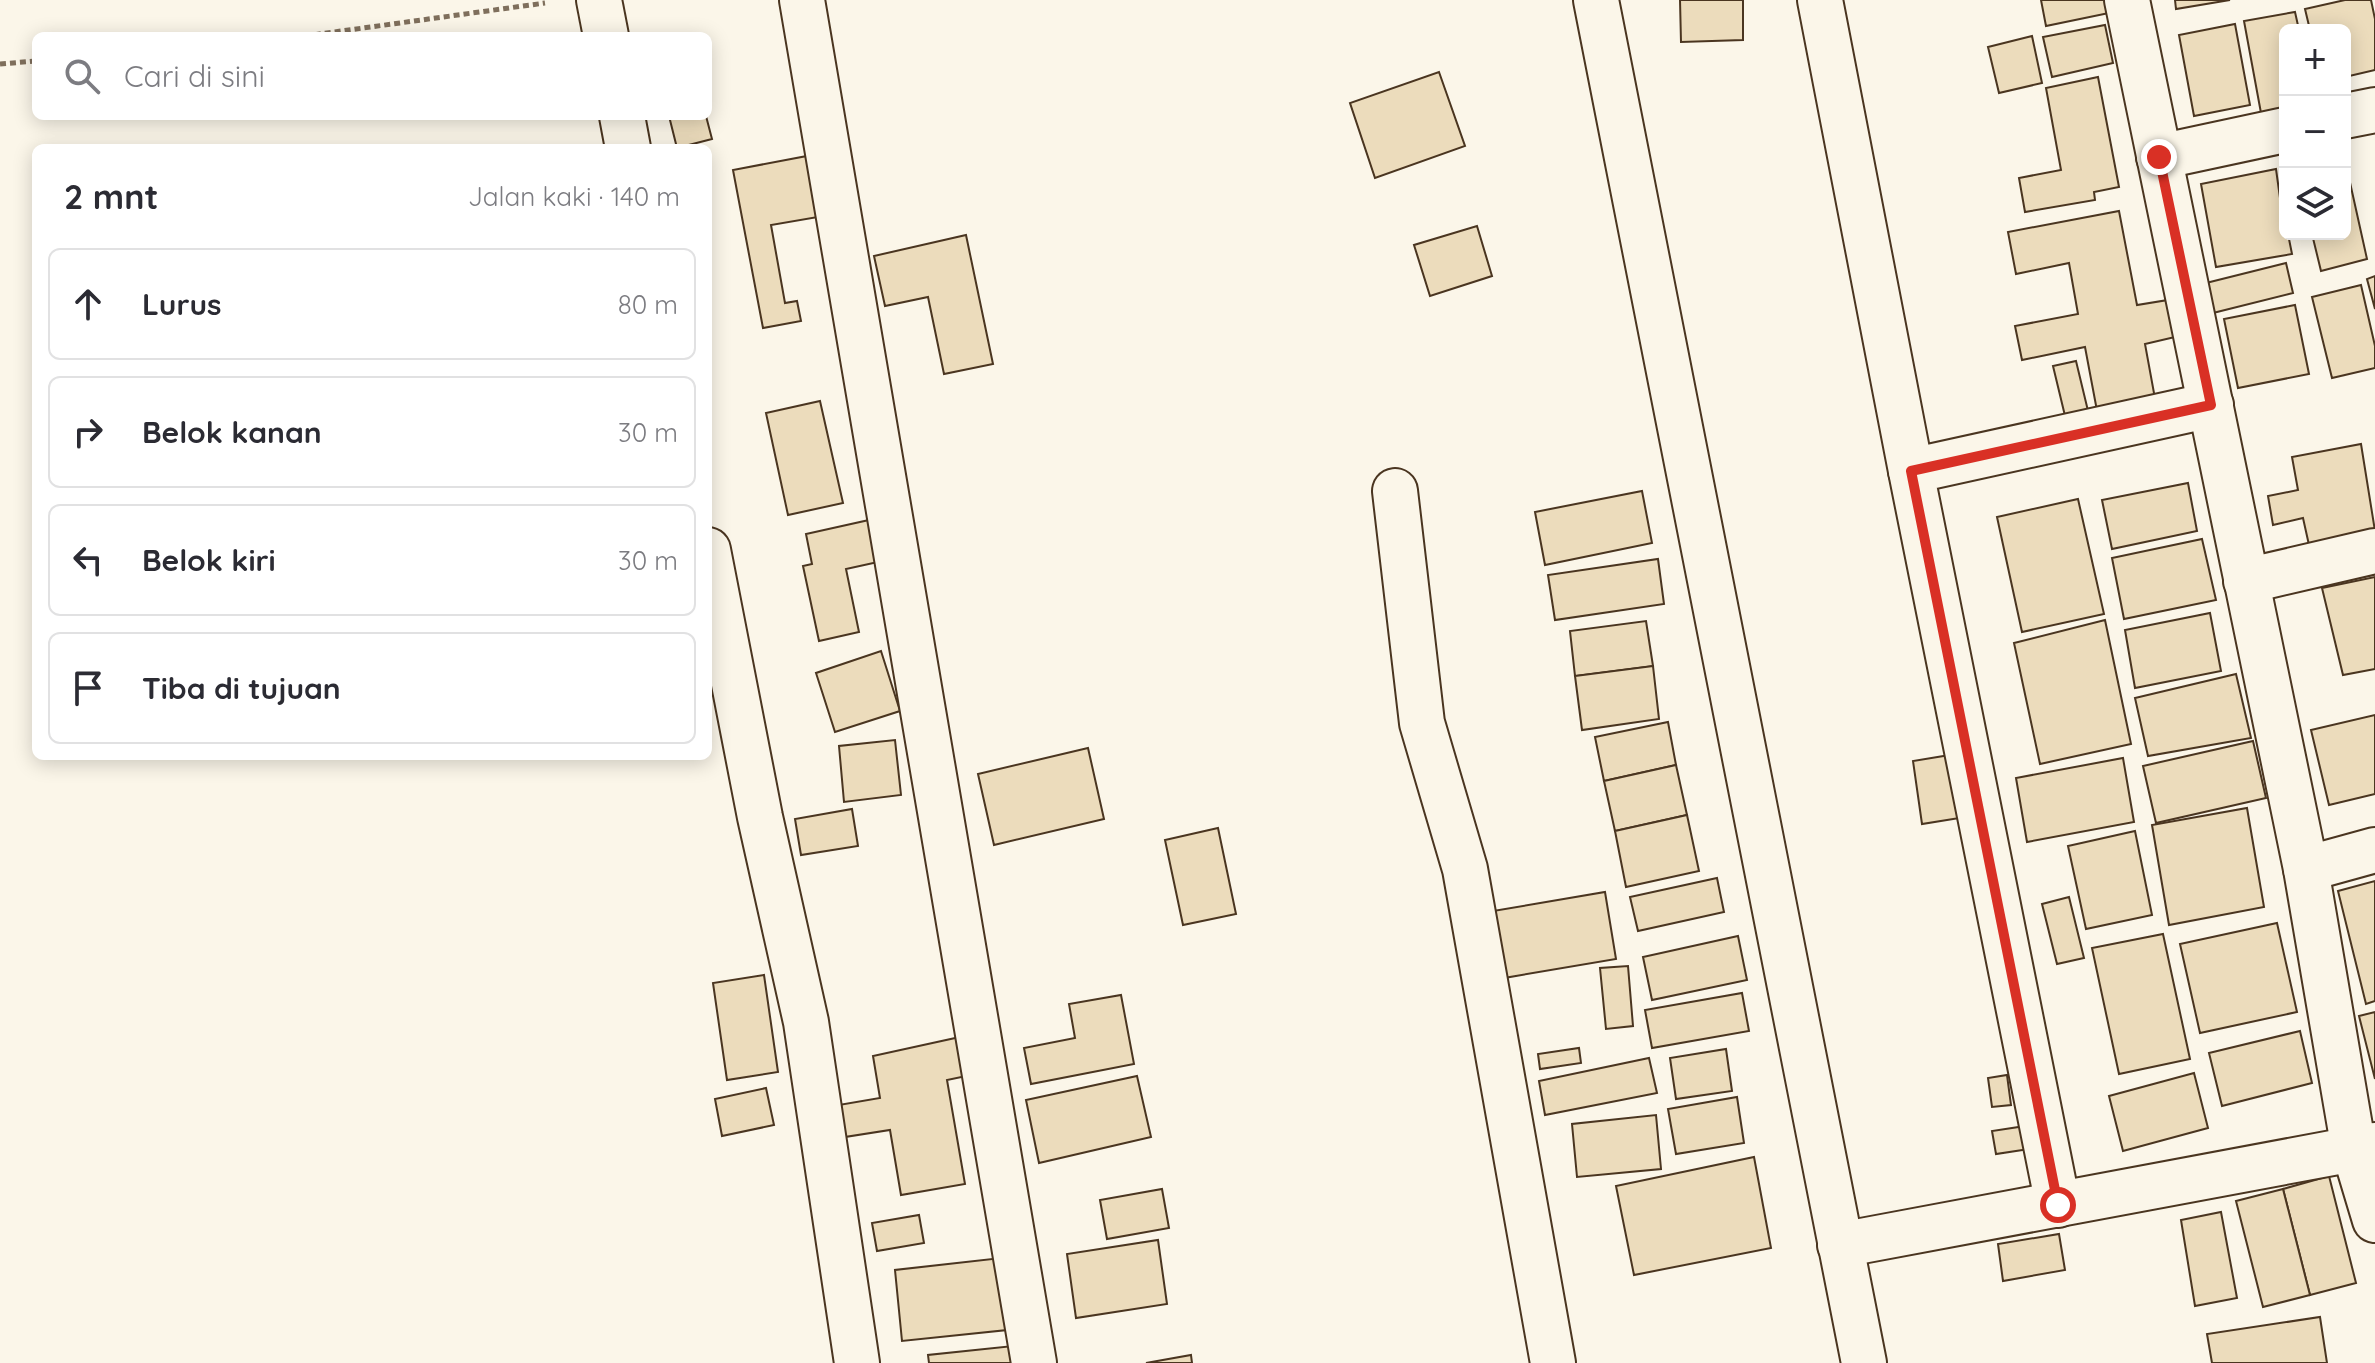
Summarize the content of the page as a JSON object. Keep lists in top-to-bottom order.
{
  "page": {
    "map_buttons": ["+", "−"],
    "search": "Cari di sini",
    "heading": ["2 mnt", "Jalan kaki · 140 m"],
    "list": [
      ["Lurus", "80 m"],
      ["Belok kanan", "30 m"],
      ["Belok kiri", "30 m"],
      "Tiba di tujuan"
    ]
  }
}
